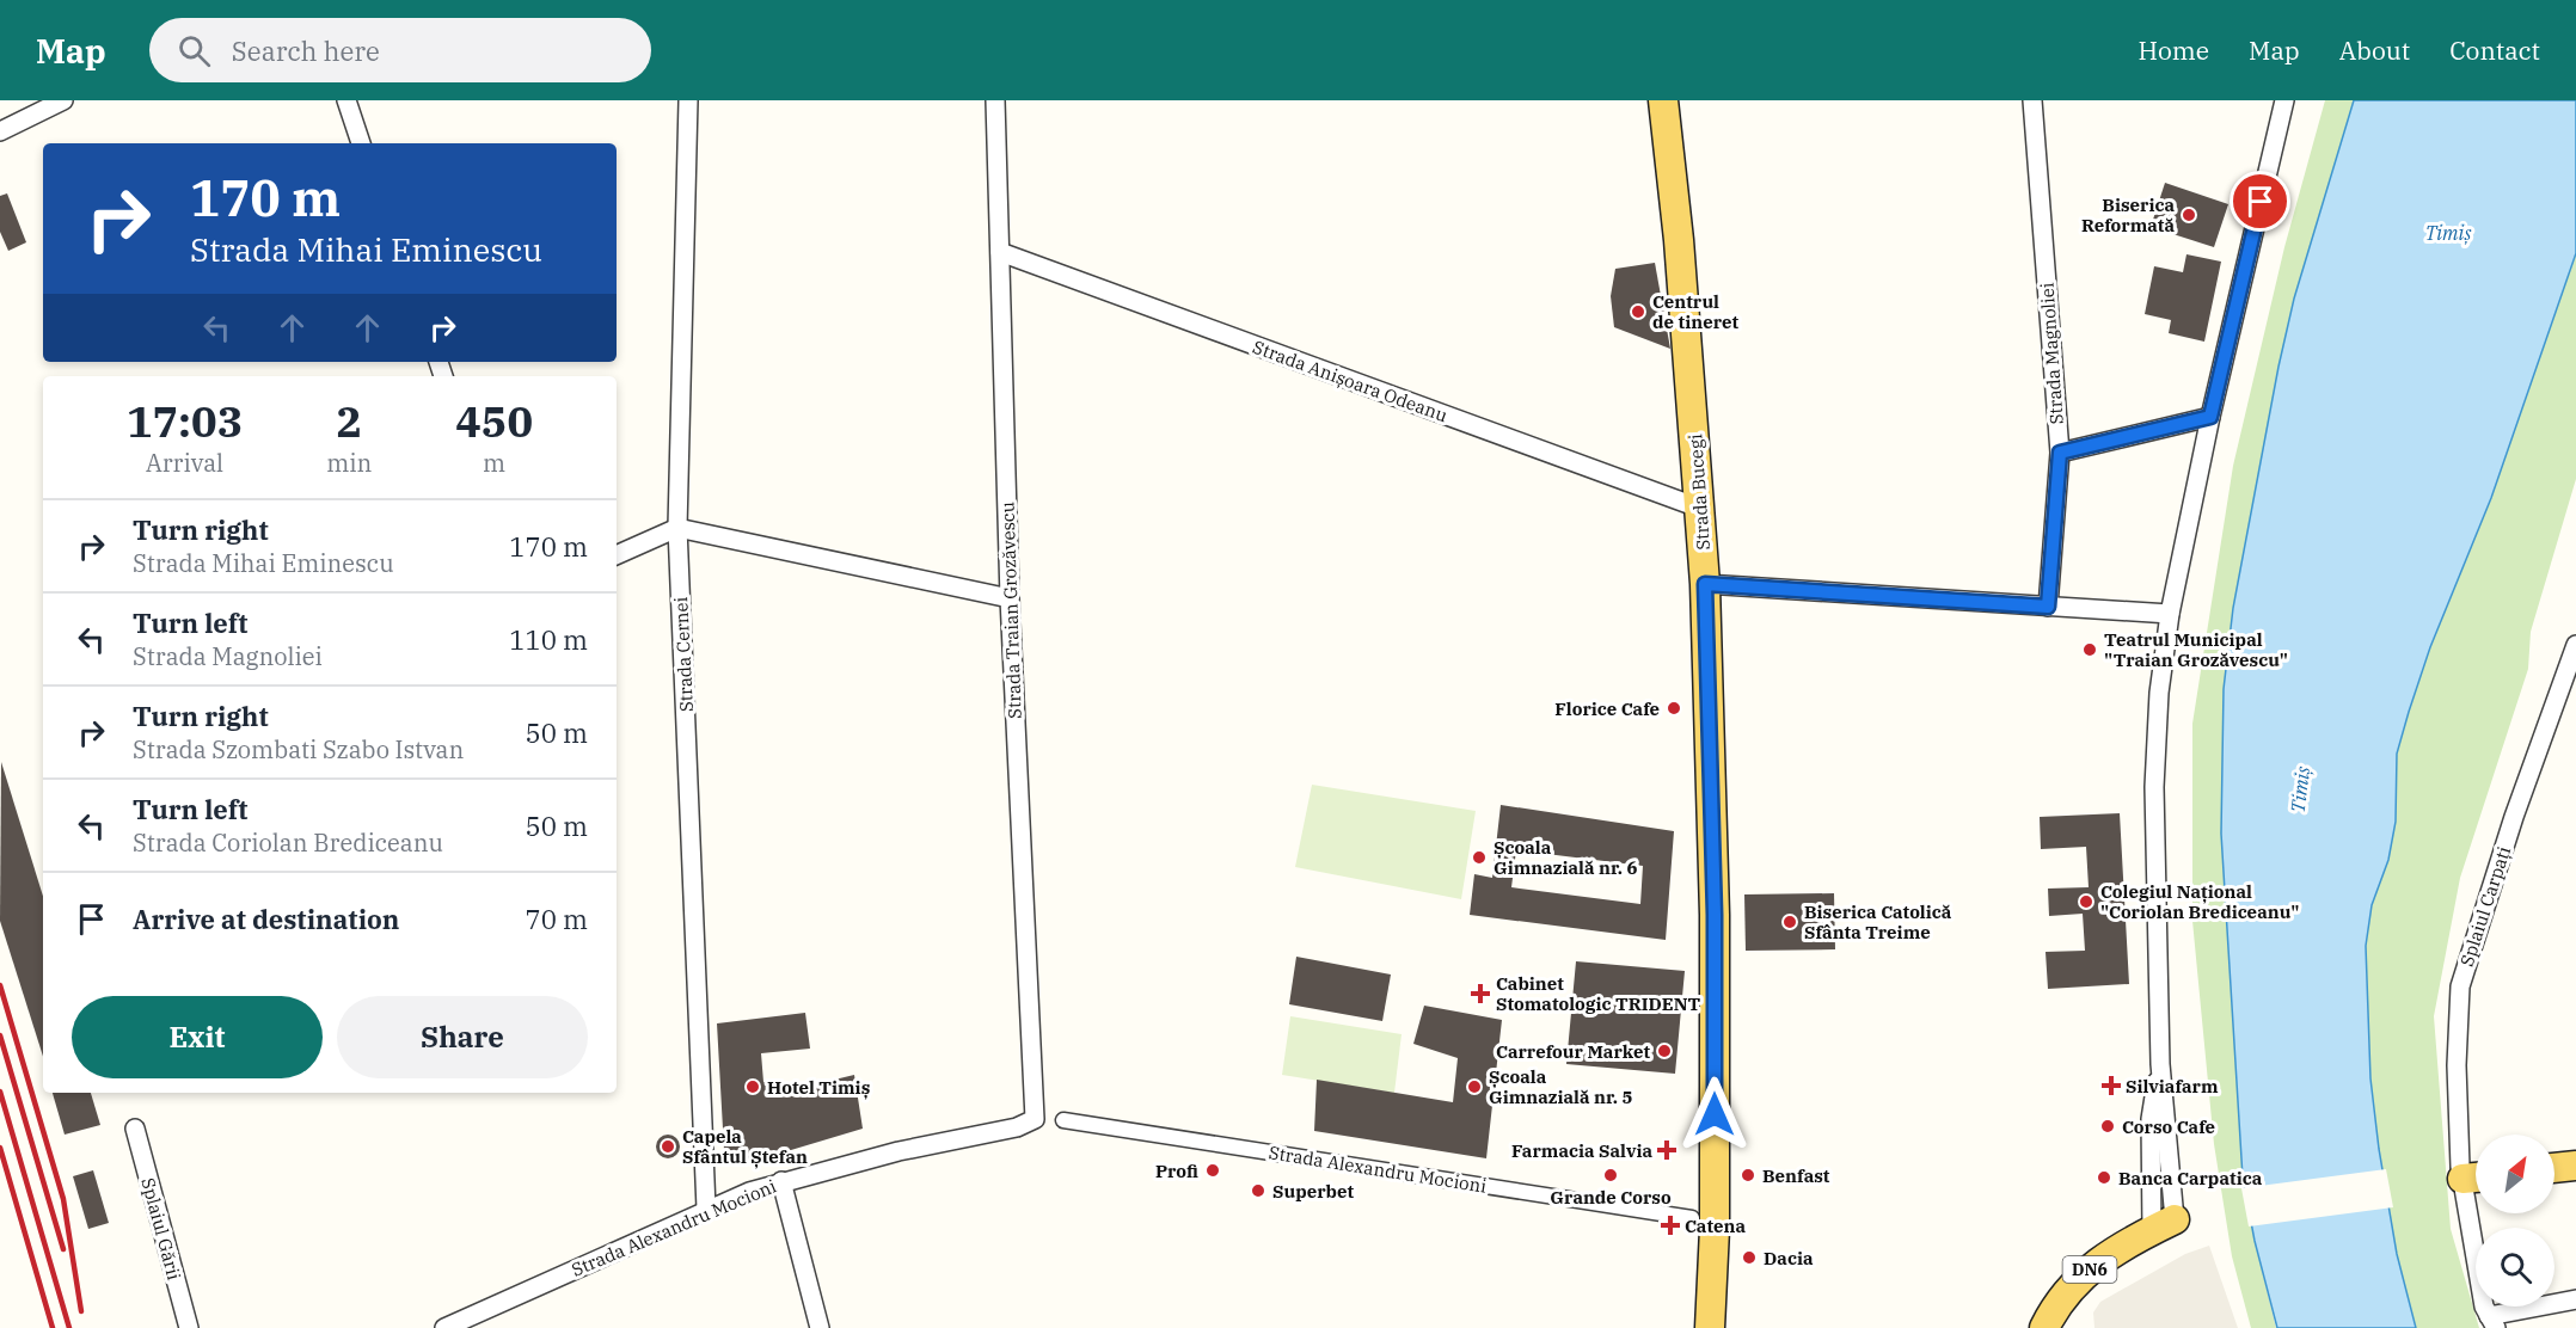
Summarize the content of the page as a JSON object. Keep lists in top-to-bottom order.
{
  "streets": {
    "main road": ["Strada Bucegi", "DN6"],
    "street": [
      "Strada Magnoliei",
      "Strada Anișoara Odeanu",
      "Strada Traian Grozăvescu",
      "Strada Cernei",
      "Splaiul Carpați",
      "Strada Alexandru Mocioni",
      "Splaiul Gării"
    ]
  },
  "crossings": [
    ["Strada Anișoara Odeanu", "Strada Bucegi"],
    ["Strada Anișoara Odeanu", "Strada Traian Grozăvescu"],
    ["Strada Bucegi", "Strada Alexandru Mocioni"],
    ["Strada Traian Grozăvescu", "Strada Alexandru Mocioni"],
    ["Strada Cernei", "Strada Alexandru Mocioni"]
  ],
  "water": ["Timiș"],
  "places": {
    "other": [
      "Biserica Reformată",
      "Centrul de tineret",
      "Teatrul Municipal \"Traian Grozăvescu\"",
      "Florice Cafe",
      "Școala Gimnazială nr. 6",
      "Colegiul Național \"Coriolan Brediceanu\"",
      "Biserica Catolică Sfânta Treime",
      "Carrefour Market",
      "Hotel Timiș",
      "Școala Gimnazială nr. 5",
      "Corso Cafe",
      "Capela Sfântul Ștefan",
      "Profi",
      "Grande Corso",
      "Benfast",
      "Banca Carpatica",
      "Superbet",
      "Dacia"
    ],
    "health": [
      "Cabinet Stomatologic TRIDENT",
      "Silviafarm",
      "Farmacia Salvia",
      "Catena"
    ]
  },
  "north": "top right",
  "page": {
    "header": "Map",
    "search": "Search here",
    "nav": [
      "Home",
      "Map",
      "About",
      "Contact"
    ],
    "turn": ["170 m", "Strada Mihai Eminescu"],
    "eta": [
      "17:03",
      "Arrival",
      "2",
      "min",
      "450",
      "m"
    ],
    "list": [
      {
        "name": "Turn right",
        "note": "Strada Mihai Eminescu",
        "value": "170 m"
      },
      {
        "name": "Turn left",
        "note": "Strada Magnoliei",
        "value": "110 m"
      },
      {
        "name": "Turn right",
        "note": "Strada Szombati Szabo Istvan",
        "value": "50 m"
      },
      {
        "name": "Turn left",
        "note": "Strada Coriolan Brediceanu",
        "value": "50 m"
      },
      {
        "name": "Arrive at destination",
        "value": "70 m"
      }
    ],
    "buttons": ["Exit", "Share"]
  }
}
